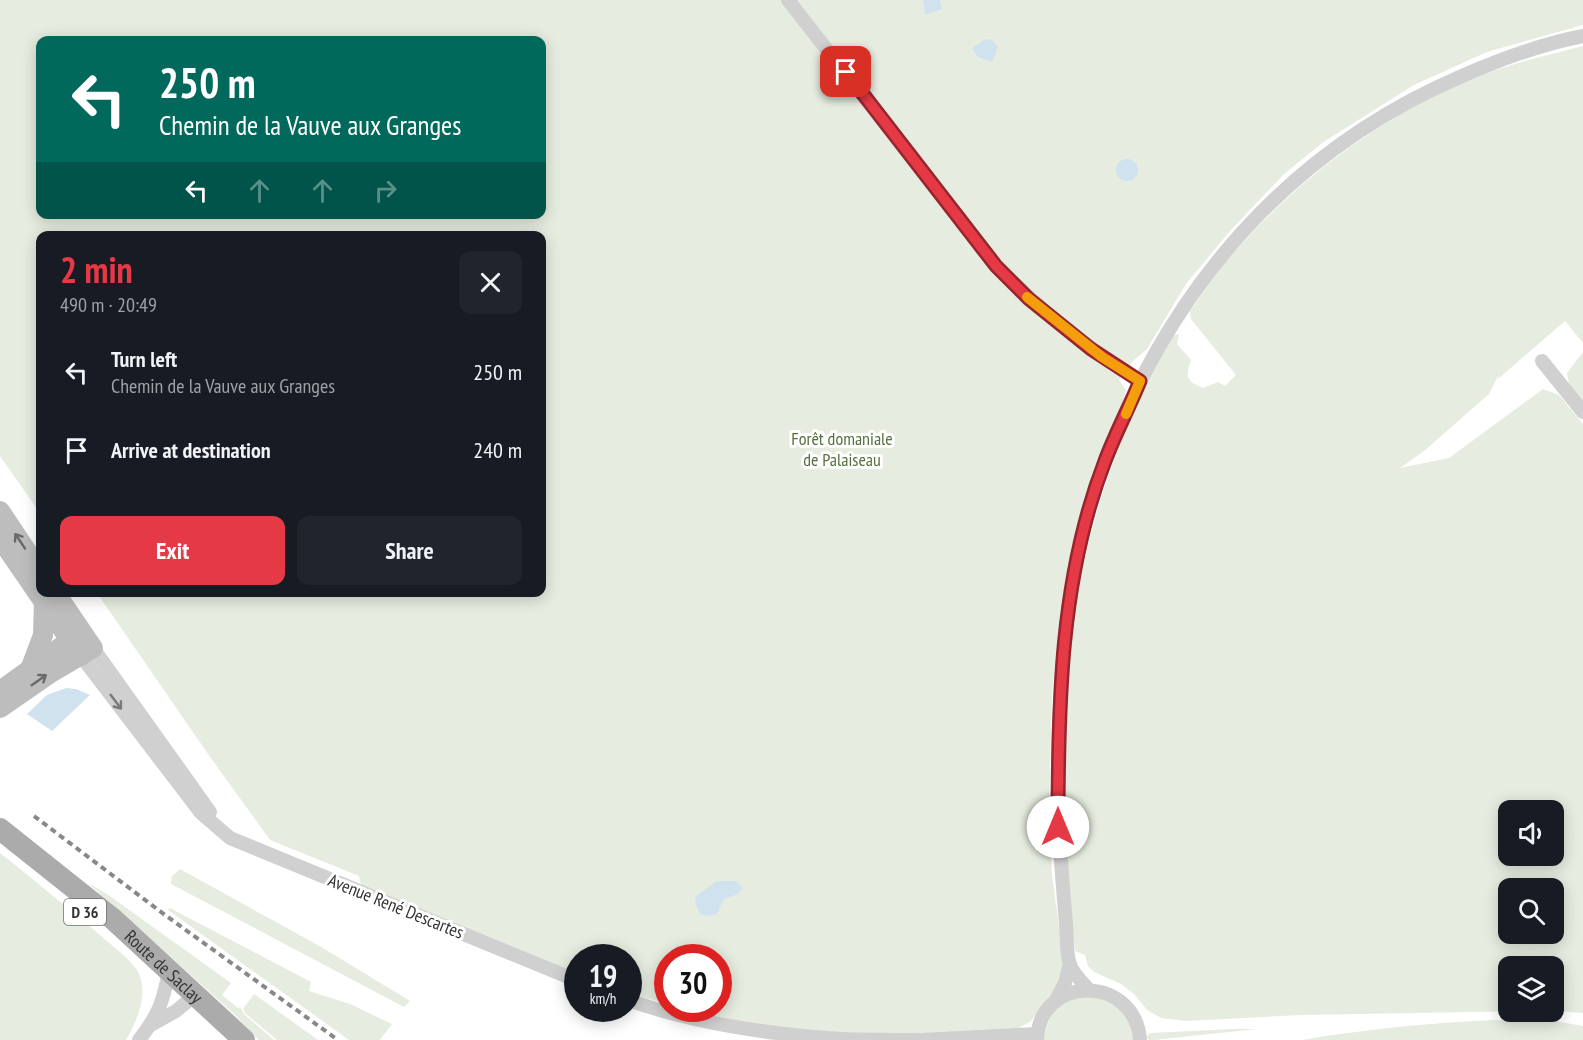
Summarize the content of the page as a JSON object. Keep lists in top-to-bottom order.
{
  "streets": {
    "main road": ["D 36", "Route de Saclay"],
    "street": ["Avenue René Descartes"]
  },
  "parks": ["Forêt domaniale de Palaiseau"],
  "page": {
    "turn": ["250 m", "Chemin de la Vauve aux Granges"],
    "heading": ["2 min", "490 m · 20:49"],
    "list": [
      {
        "name": "Turn left",
        "note": "Chemin de la Vauve aux Granges",
        "value": "250 m"
      },
      {
        "name": "Arrive at destination",
        "value": "240 m"
      }
    ],
    "buttons": ["Exit", "Share"],
    "speed": "19 km/h",
    "limit": "30"
  }
}
